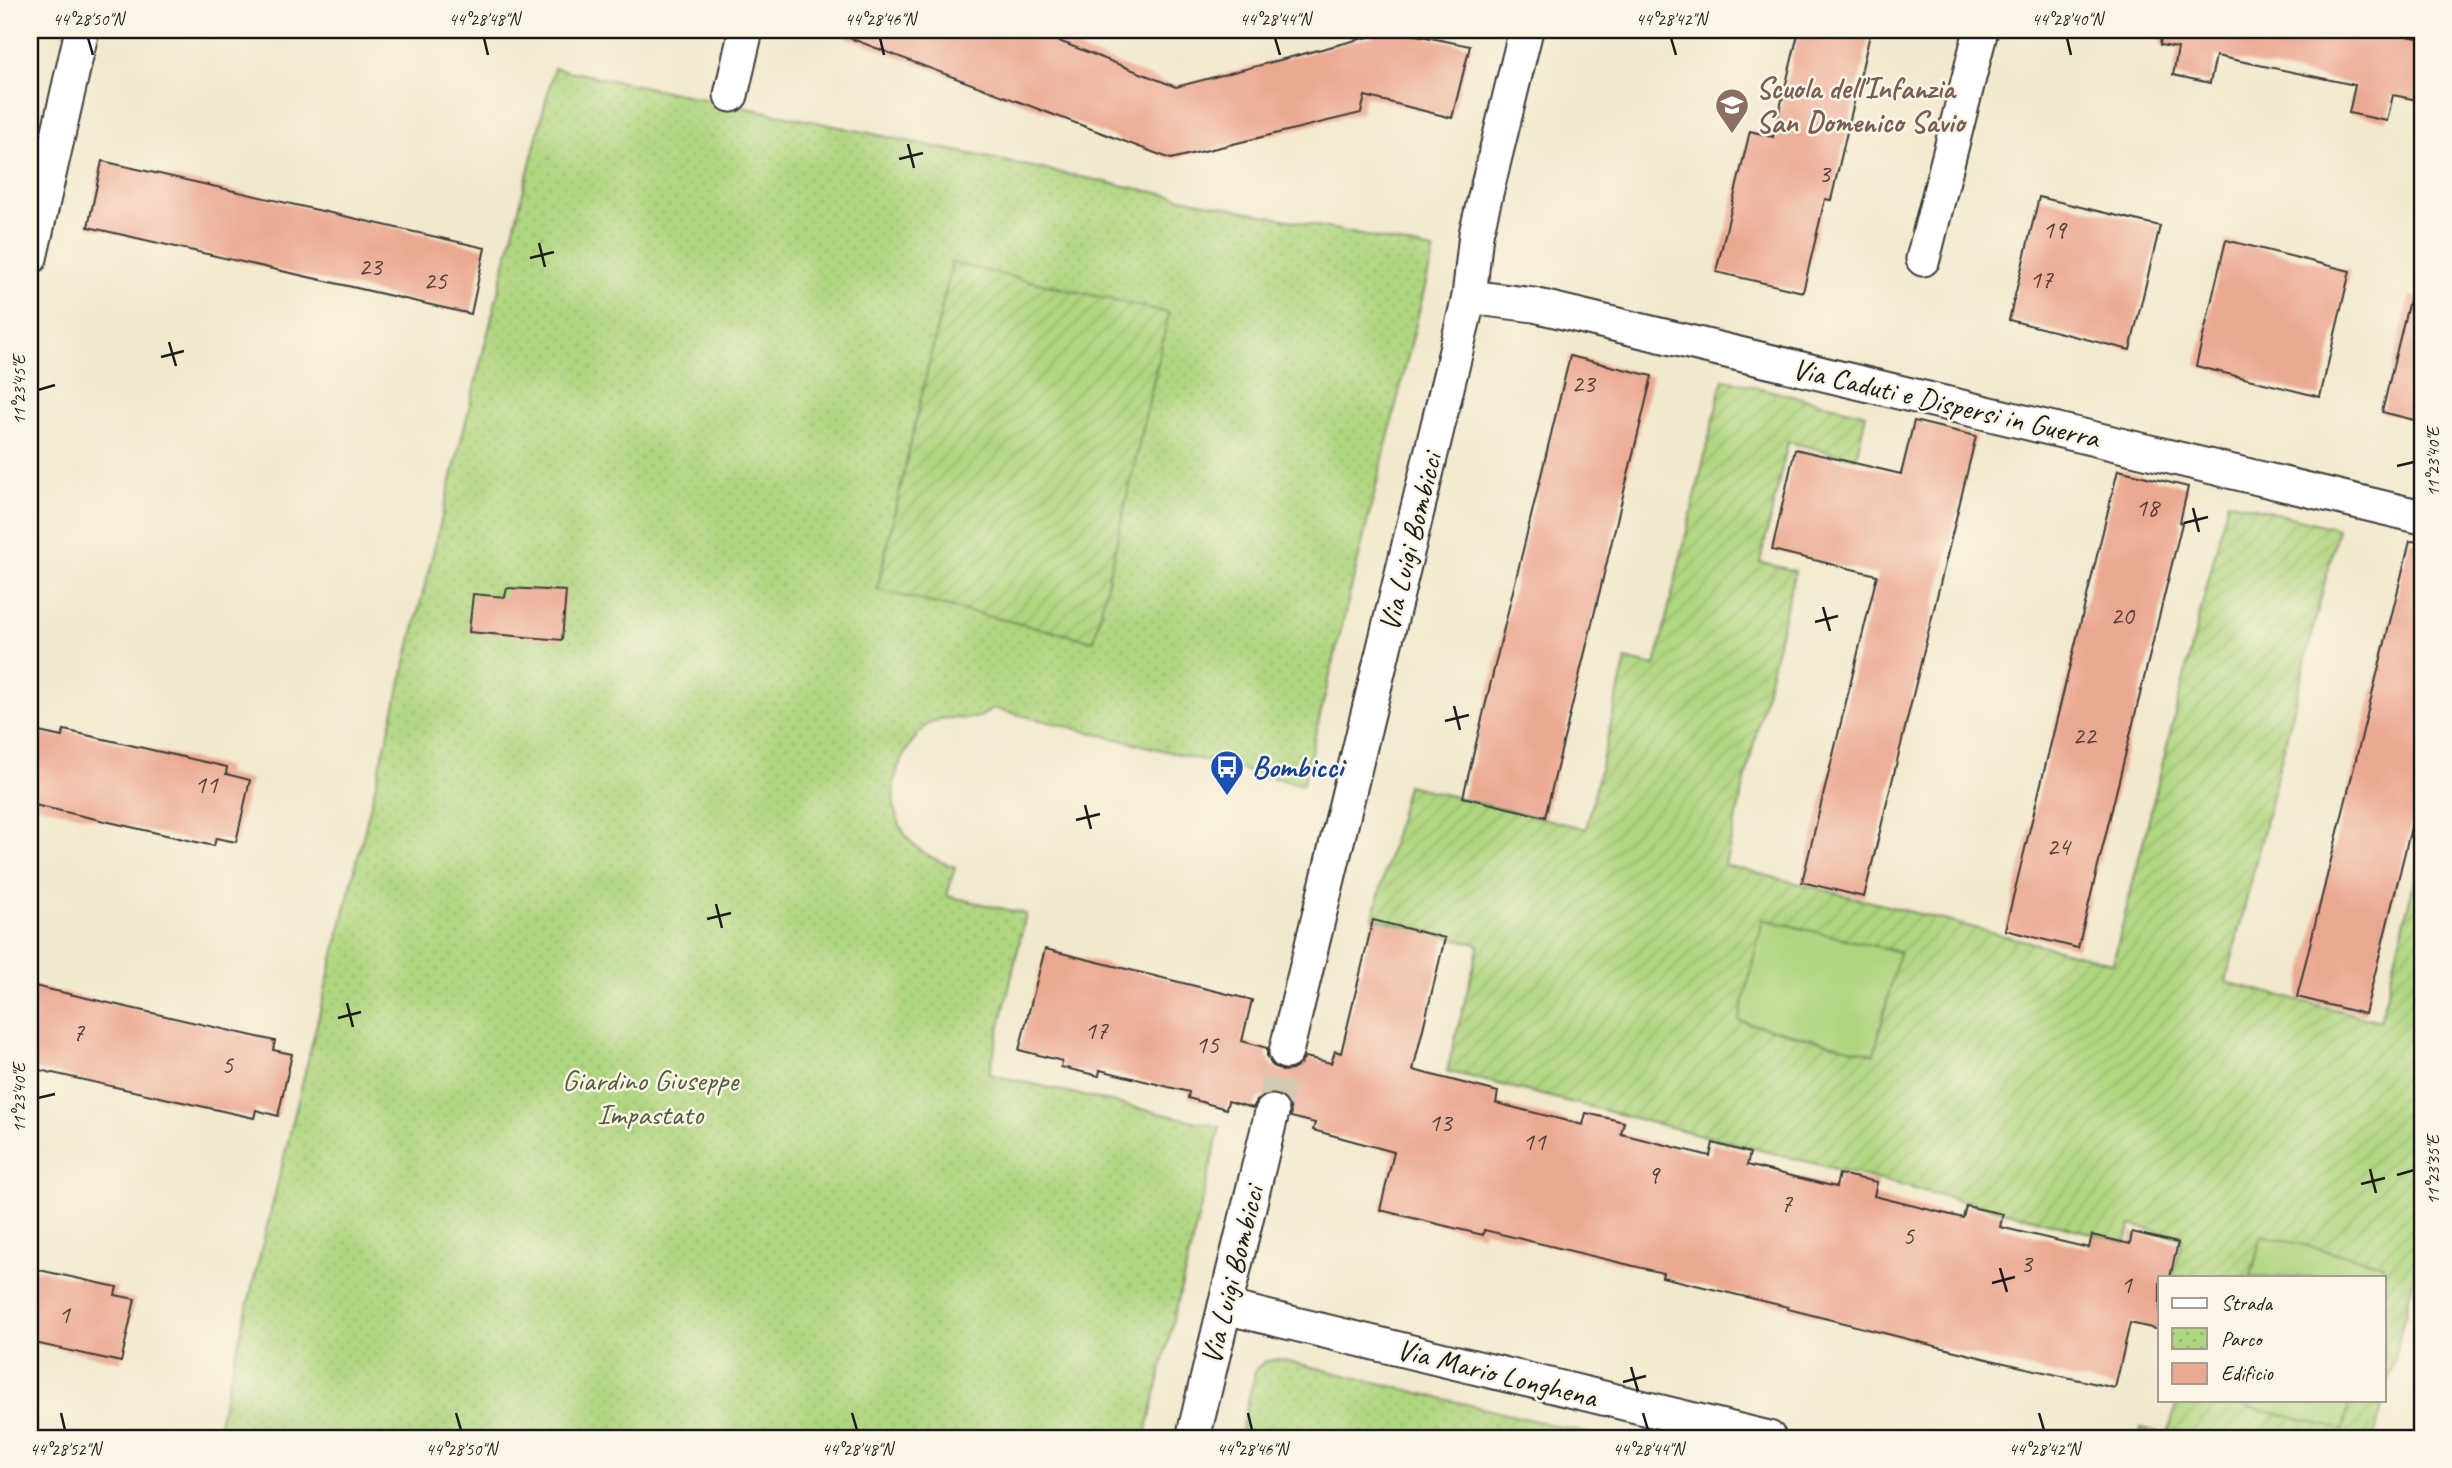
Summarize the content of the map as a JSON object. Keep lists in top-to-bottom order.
{
  "streets": {
    "street": ["Via Caduti e Dispersi in Guerra", "Via Luigi Bombicci", "Via Mario Longhena"]
  },
  "crossings": [
    ["Via Caduti e Dispersi in Guerra", "Via Luigi Bombicci"],
    ["Via Luigi Bombicci", "Via Mario Longhena"]
  ],
  "parks": ["Giardino Giuseppe Impastato"],
  "places": {
    "school or university": ["Scuola dell'Infanzia San Domenico Savio"],
    "bus stop": ["Bombicci"]
  },
  "house_numbers": [
    "3",
    "19",
    "23",
    "17",
    "25",
    "23",
    "18",
    "20",
    "22",
    "11",
    "24",
    "17",
    "7",
    "15",
    "5",
    "13",
    "11",
    "9",
    "7",
    "5",
    "3",
    "1",
    "1"
  ],
  "legend": ["Strada", "Parco", "Edificio"],
  "coordinates": [
    "44°28'50\"N",
    "44°28'48\"N",
    "44°28'46\"N",
    "44°28'44\"N",
    "44°28'42\"N",
    "44°28'40\"N",
    "11°23'45\"E",
    "11°23'40\"E",
    "11°23'35\"E",
    "44°28'52\"N"
  ]
}
